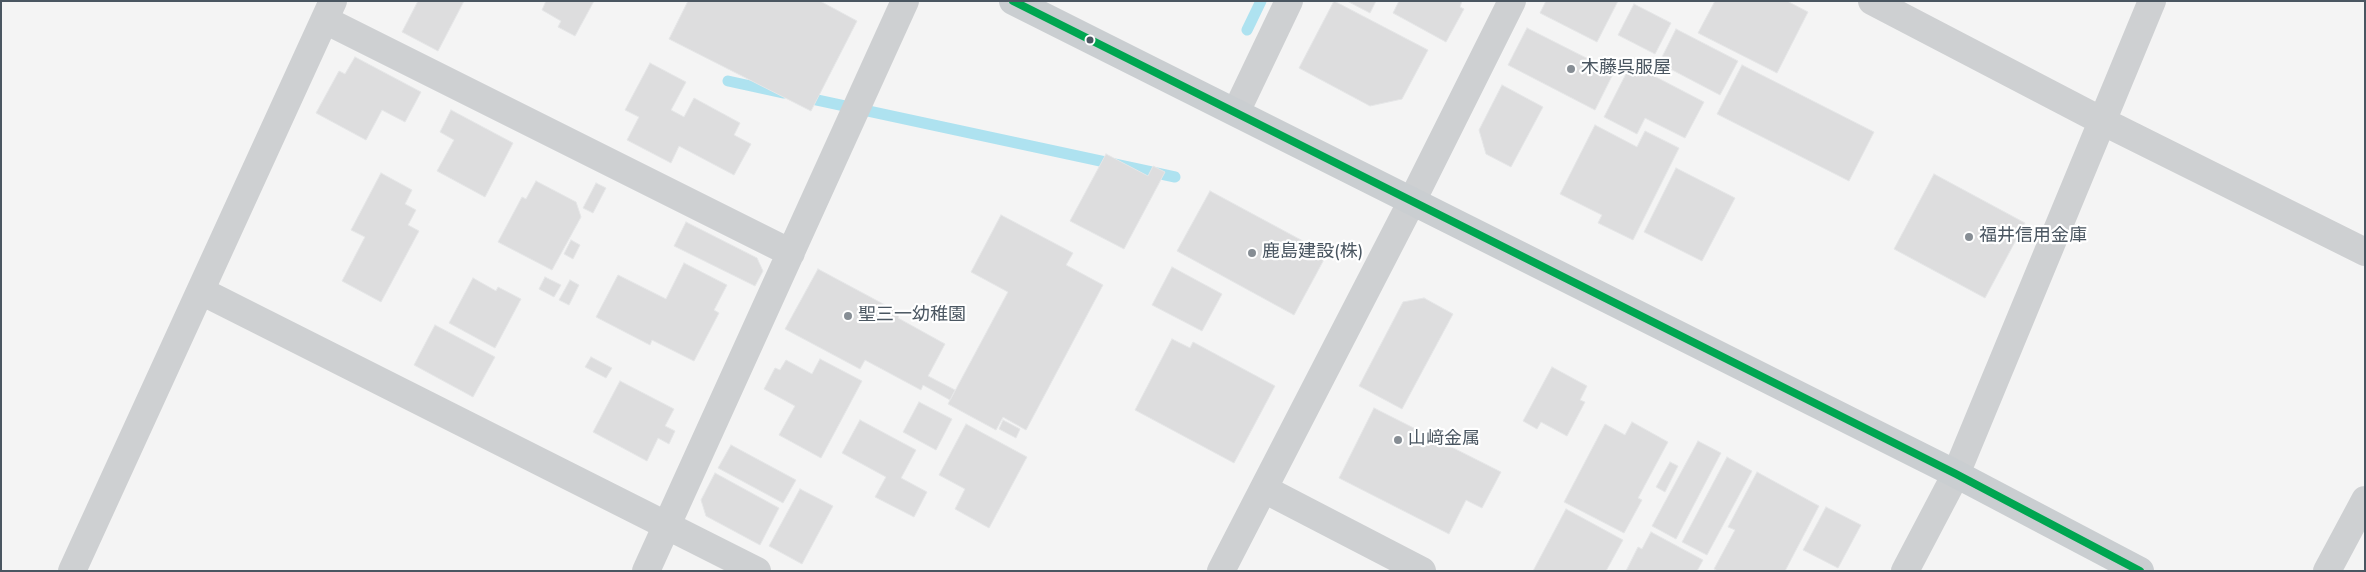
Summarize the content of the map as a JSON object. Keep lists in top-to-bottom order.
{
  "places": [
    "木藤呉服屋",
    "福井信用金庫",
    "鹿島建設(株)",
    "聖三一幼稚園",
    "山﨑金属"
  ]
}
